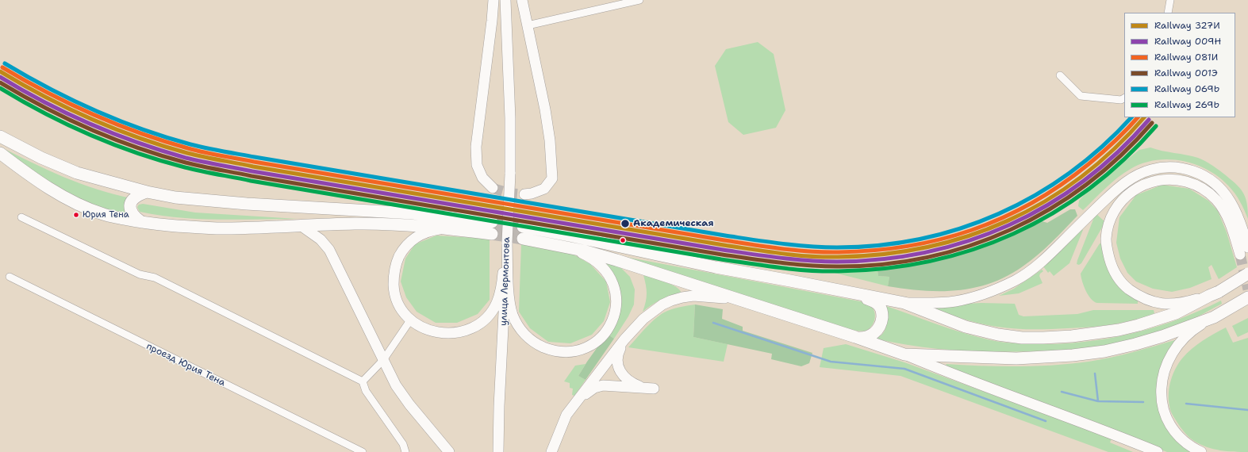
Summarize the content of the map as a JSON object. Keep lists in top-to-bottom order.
{
  "streets": {
    "main road": ["улица Лермонтова"],
    "street": ["проезд Юрия Тена"]
  },
  "places": ["Юрия Тена", "Академическая"],
  "lines": [
    "rail line 069Ь",
    "rail line 081И",
    "rail line 327И",
    "rail line 009Н",
    "rail line 001Э",
    "rail line 269Ь"
  ],
  "legend": [
    "Railway 327И",
    "Railway 009Н",
    "Railway 081И",
    "Railway 001Э",
    "Railway 069Ь",
    "Railway 269Ь"
  ]
}
